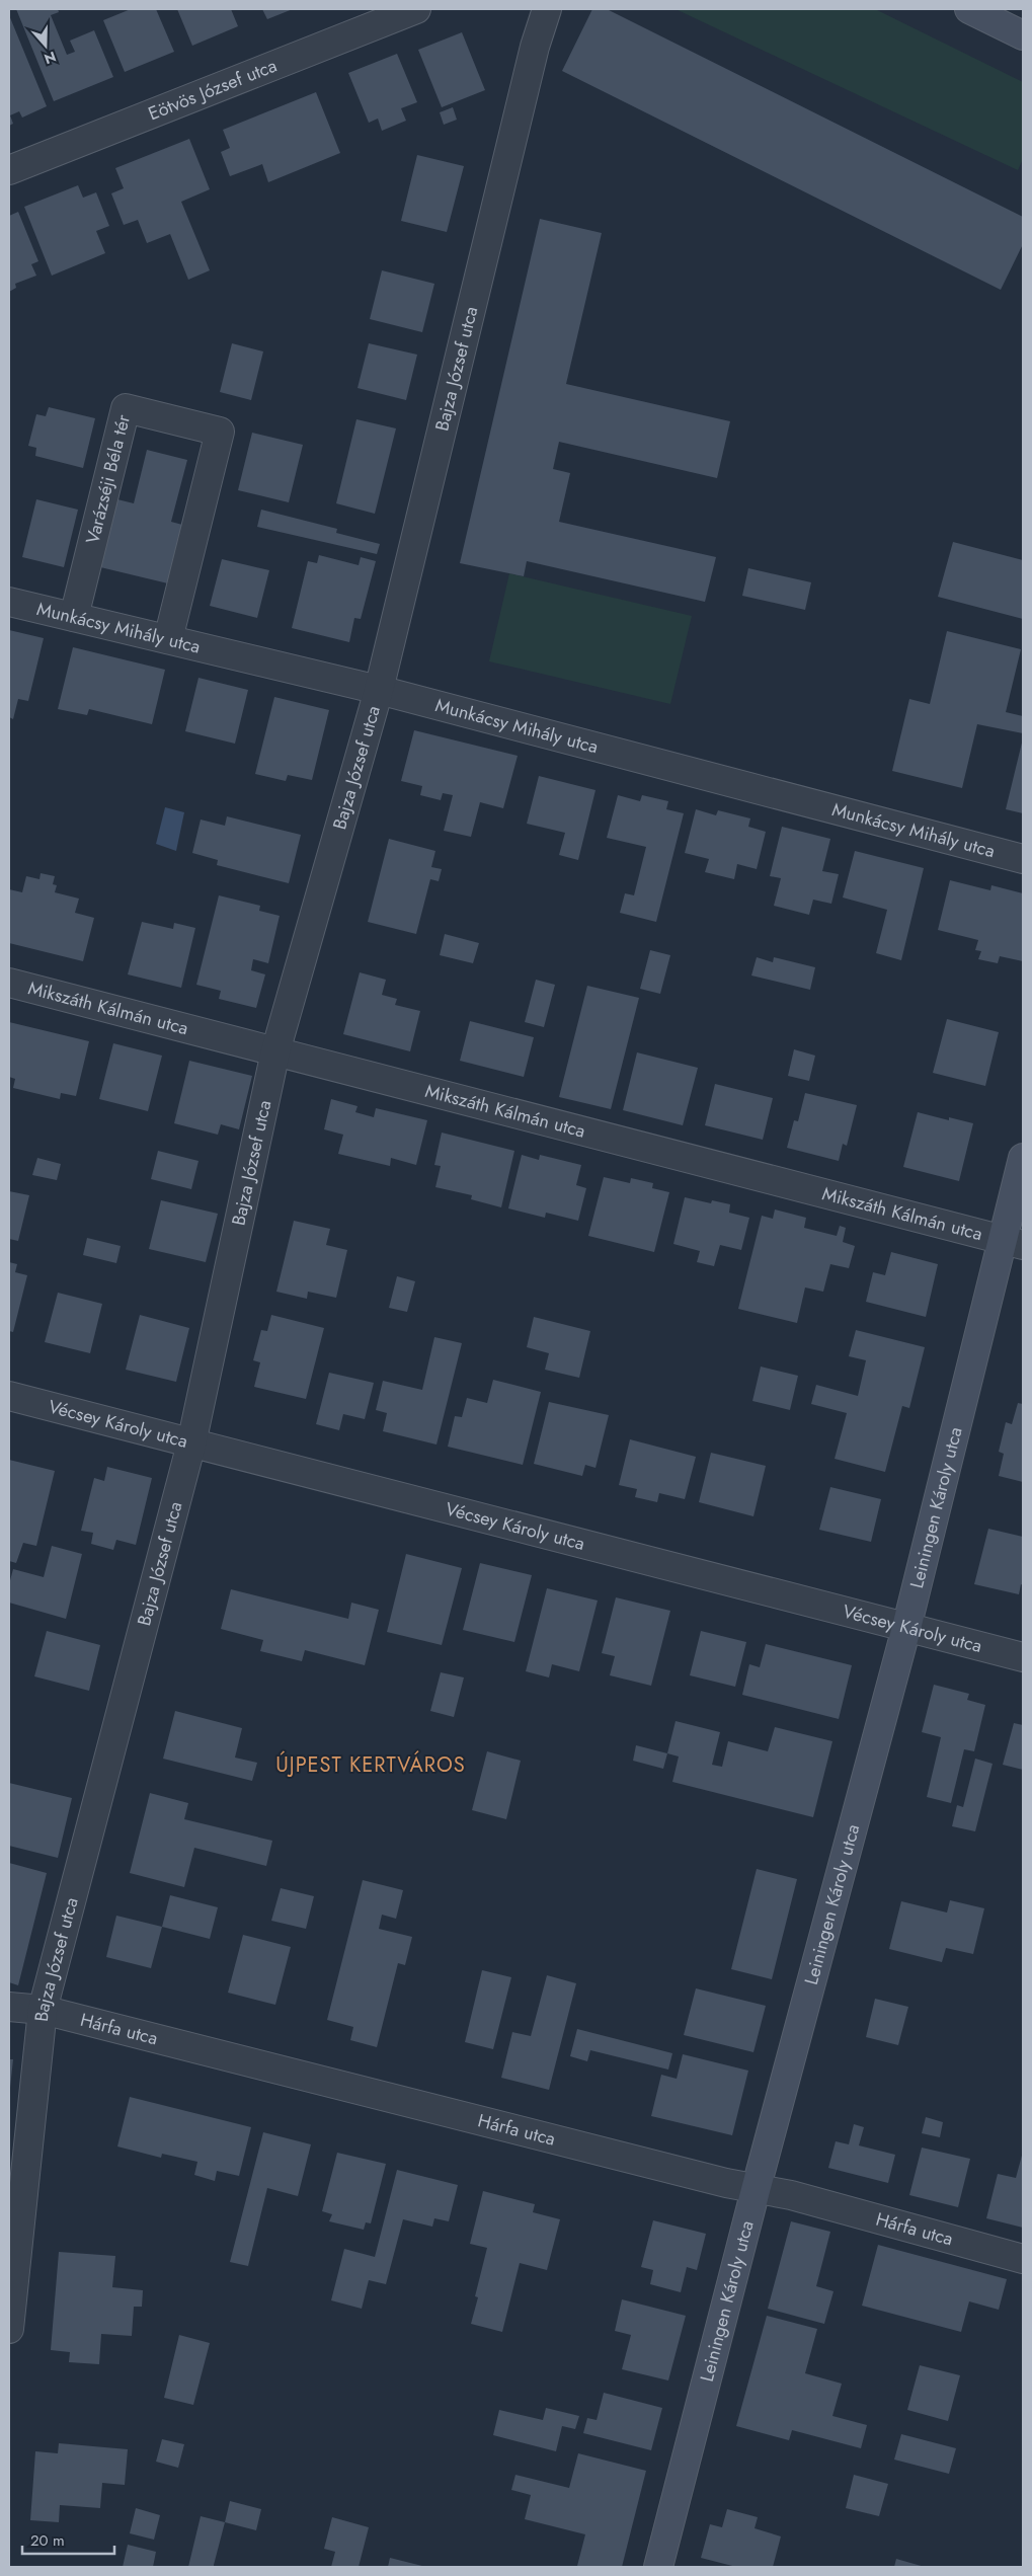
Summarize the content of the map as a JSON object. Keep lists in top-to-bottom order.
{
  "streets": {
    "street": [
      "Eötvös József utca",
      "Bajza József utca",
      "Varázséji Béla tér",
      "Munkácsy Mihály utca",
      "Mikszáth Kálmán utca",
      "Vécsey Károly utca",
      "Leiningen Károly utca",
      "Hárfa utca"
    ]
  },
  "crossings": [
    ["Bajza József utca", "Munkácsy Mihály utca"],
    ["Bajza József utca", "Mikszáth Kálmán utca"],
    ["Bajza József utca", "Vécsey Károly utca"],
    ["Bajza József utca", "Hárfa utca"],
    ["Varázséji Béla tér", "Munkácsy Mihály utca"],
    ["Mikszáth Kálmán utca", "Leiningen Károly utca"],
    ["Vécsey Károly utca", "Leiningen Károly utca"],
    ["Leiningen Károly utca", "Hárfa utca"]
  ],
  "districts": ["ÚJPEST KERTVÁROS"],
  "scale_bar": "20 m",
  "north": "bottom"
}
